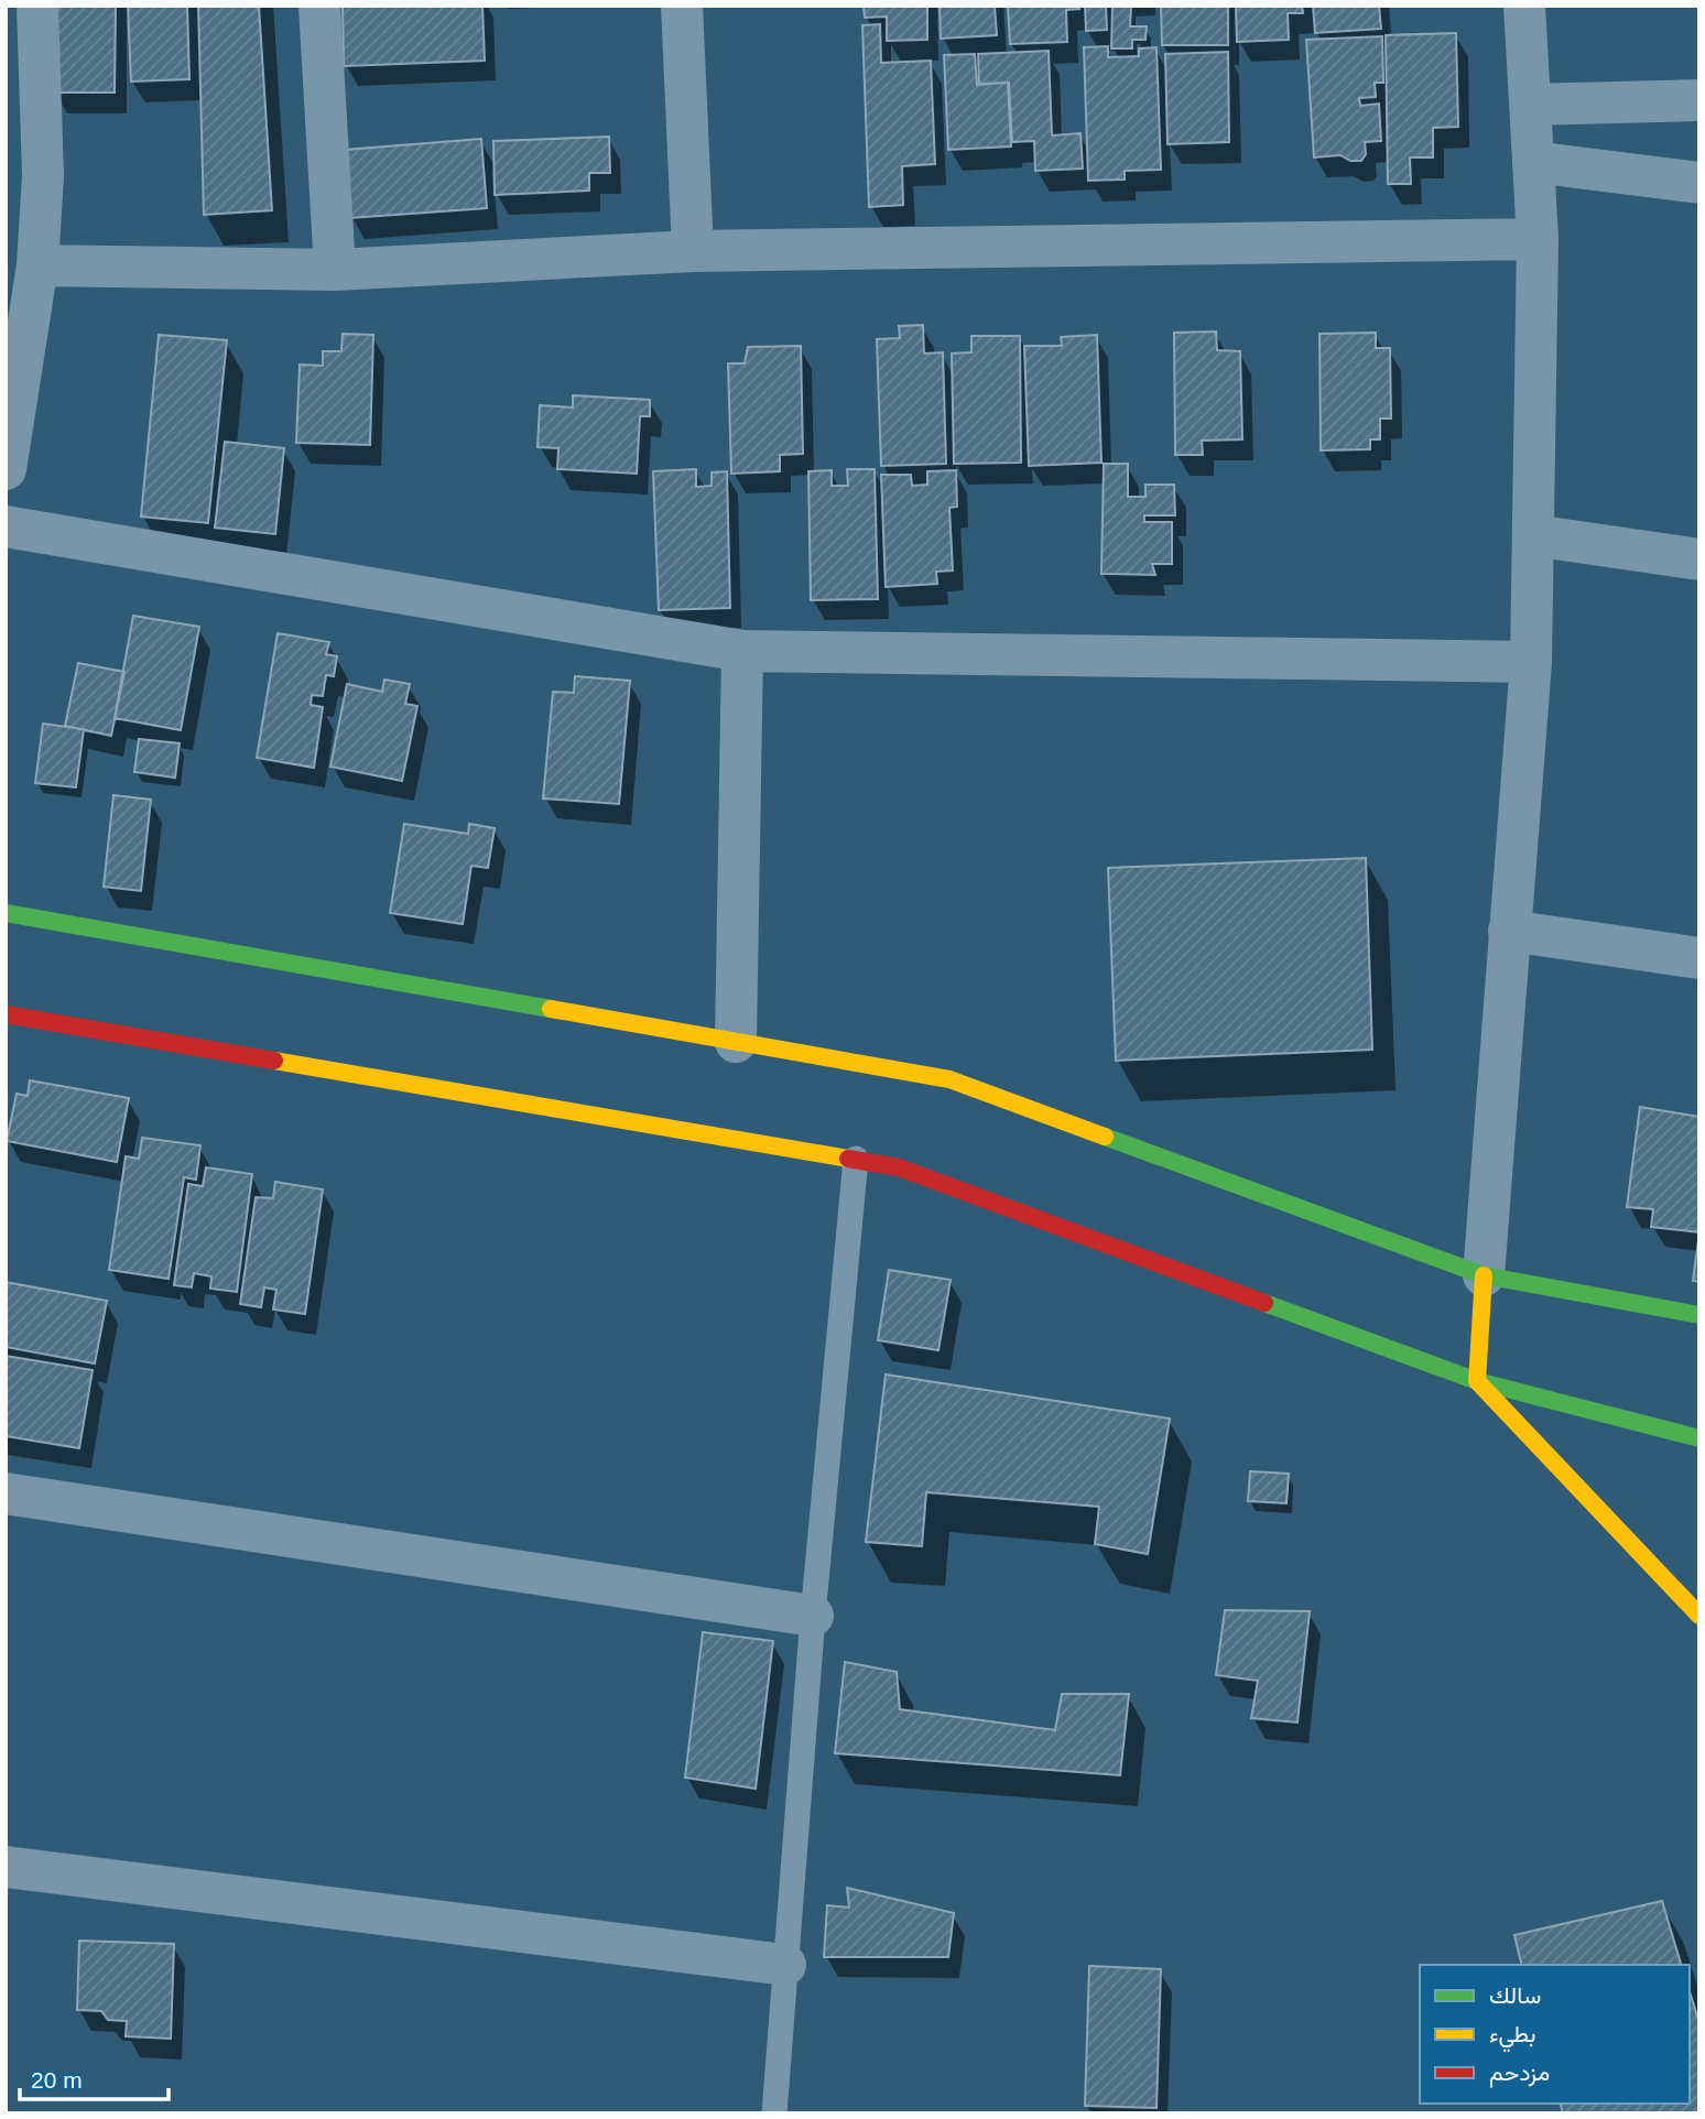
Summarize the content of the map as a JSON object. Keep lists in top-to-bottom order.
{
  "legend": ["سالك", "بطيء", "مزدحم"],
  "scale_bar": "20 m"
}
